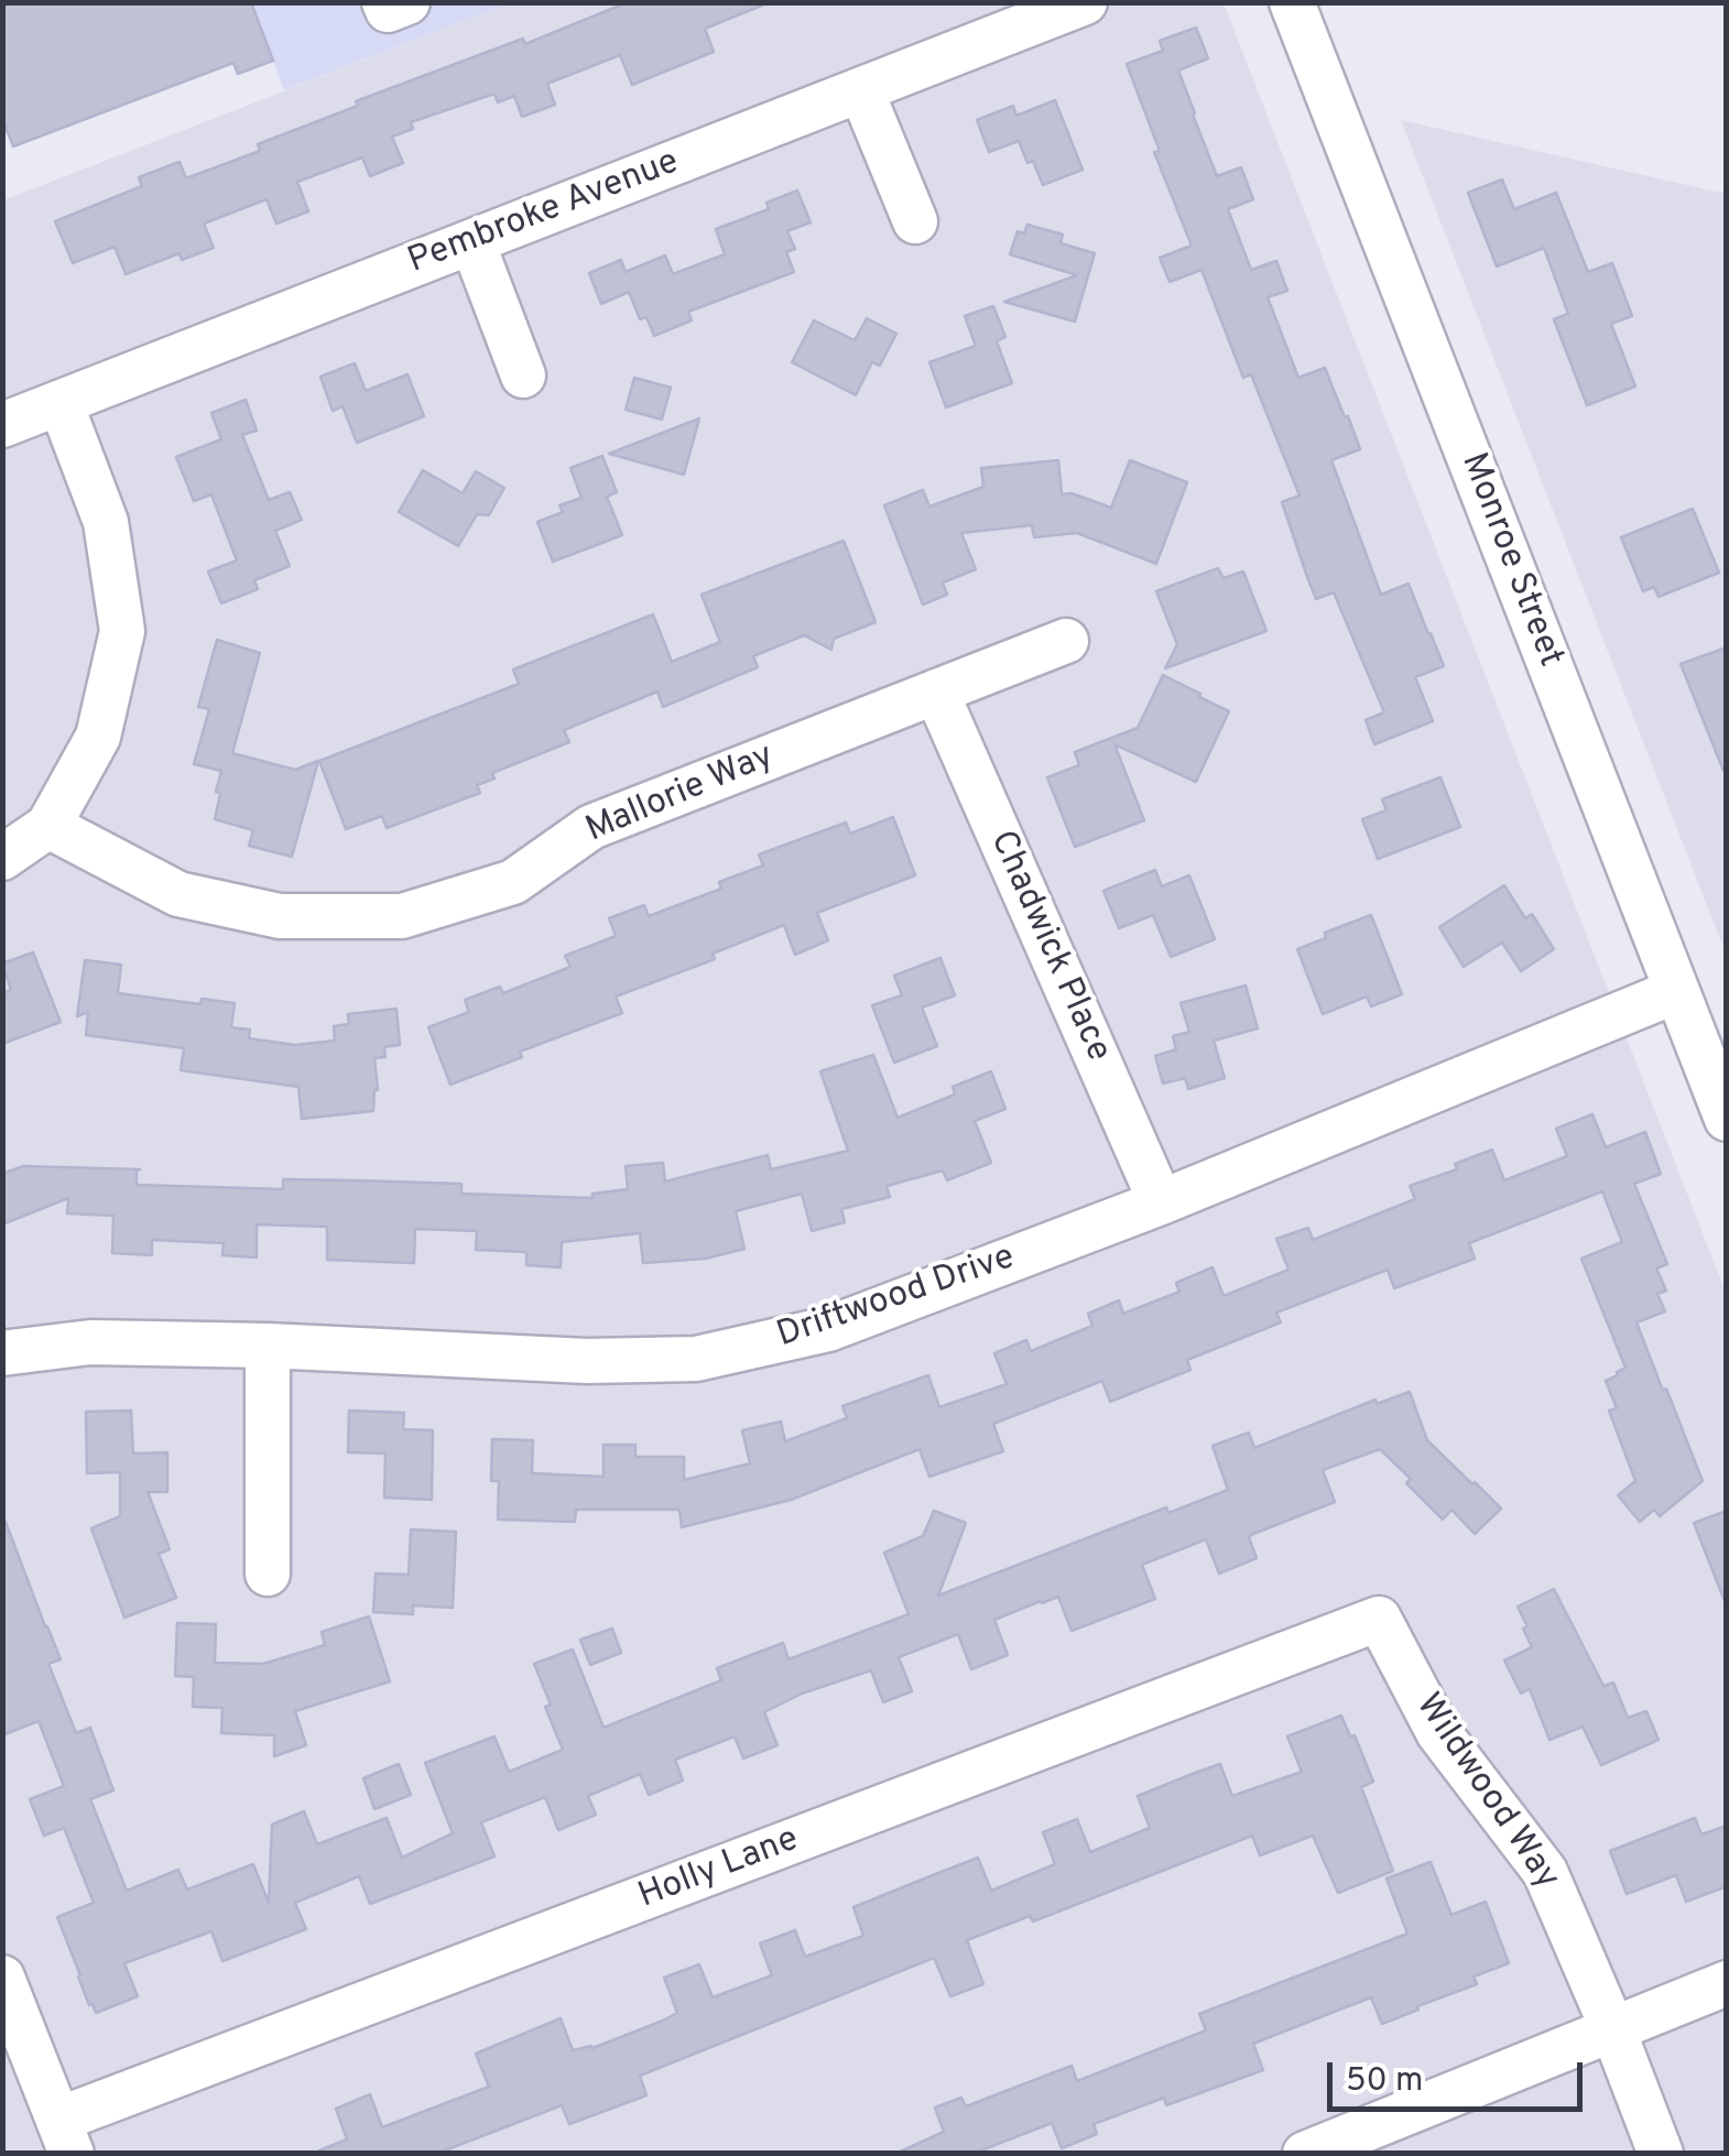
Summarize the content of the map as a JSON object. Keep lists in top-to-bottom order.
{
  "streets": {
    "street": [
      "Pembroke Avenue",
      "Monroe Street",
      "Mallorie Way",
      "Chadwick Place",
      "Driftwood Drive",
      "Wildwood Way",
      "Holly Lane"
    ]
  },
  "crossings": [
    ["Monroe Street", "Driftwood Drive"],
    ["Mallorie Way", "Chadwick Place"],
    ["Chadwick Place", "Driftwood Drive"],
    ["Wildwood Way", "Holly Lane"]
  ],
  "scale_bar": "50 m"
}
